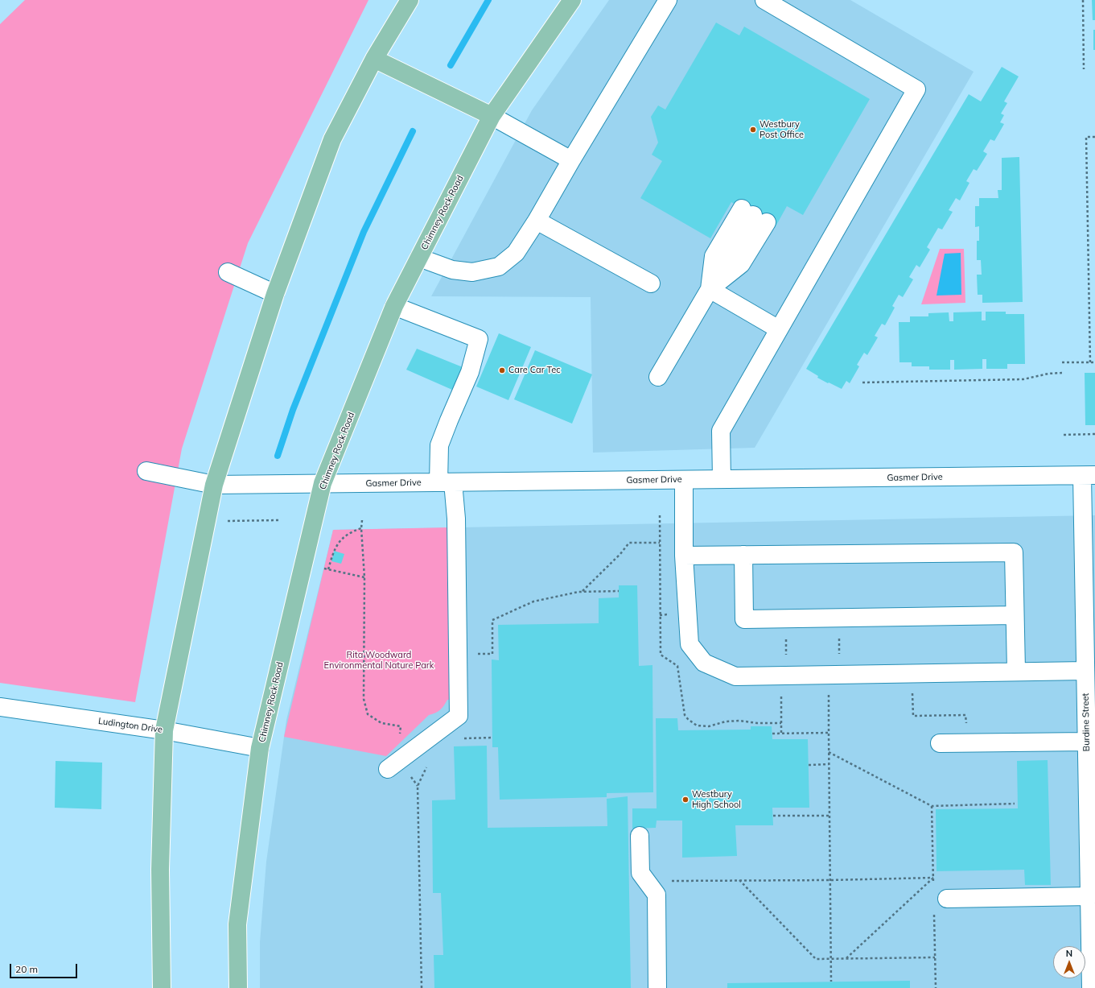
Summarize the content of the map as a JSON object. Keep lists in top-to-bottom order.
{
  "streets": {
    "main road": ["Chimney Rock Road"],
    "street": ["Gasmer Drive", "Burdine Street", "Ludington Drive"]
  },
  "crossings": [
    ["Chimney Rock Road", "Gasmer Drive"],
    ["Chimney Rock Road", "Ludington Drive"],
    ["Gasmer Drive", "Burdine Street"]
  ],
  "parks": ["Rita Woodward Environmental Nature Park"],
  "places": ["Westbury Post Office", "Care Car Tec", "Westbury High School"],
  "scale_bar": "20 m",
  "north": "top"
}
